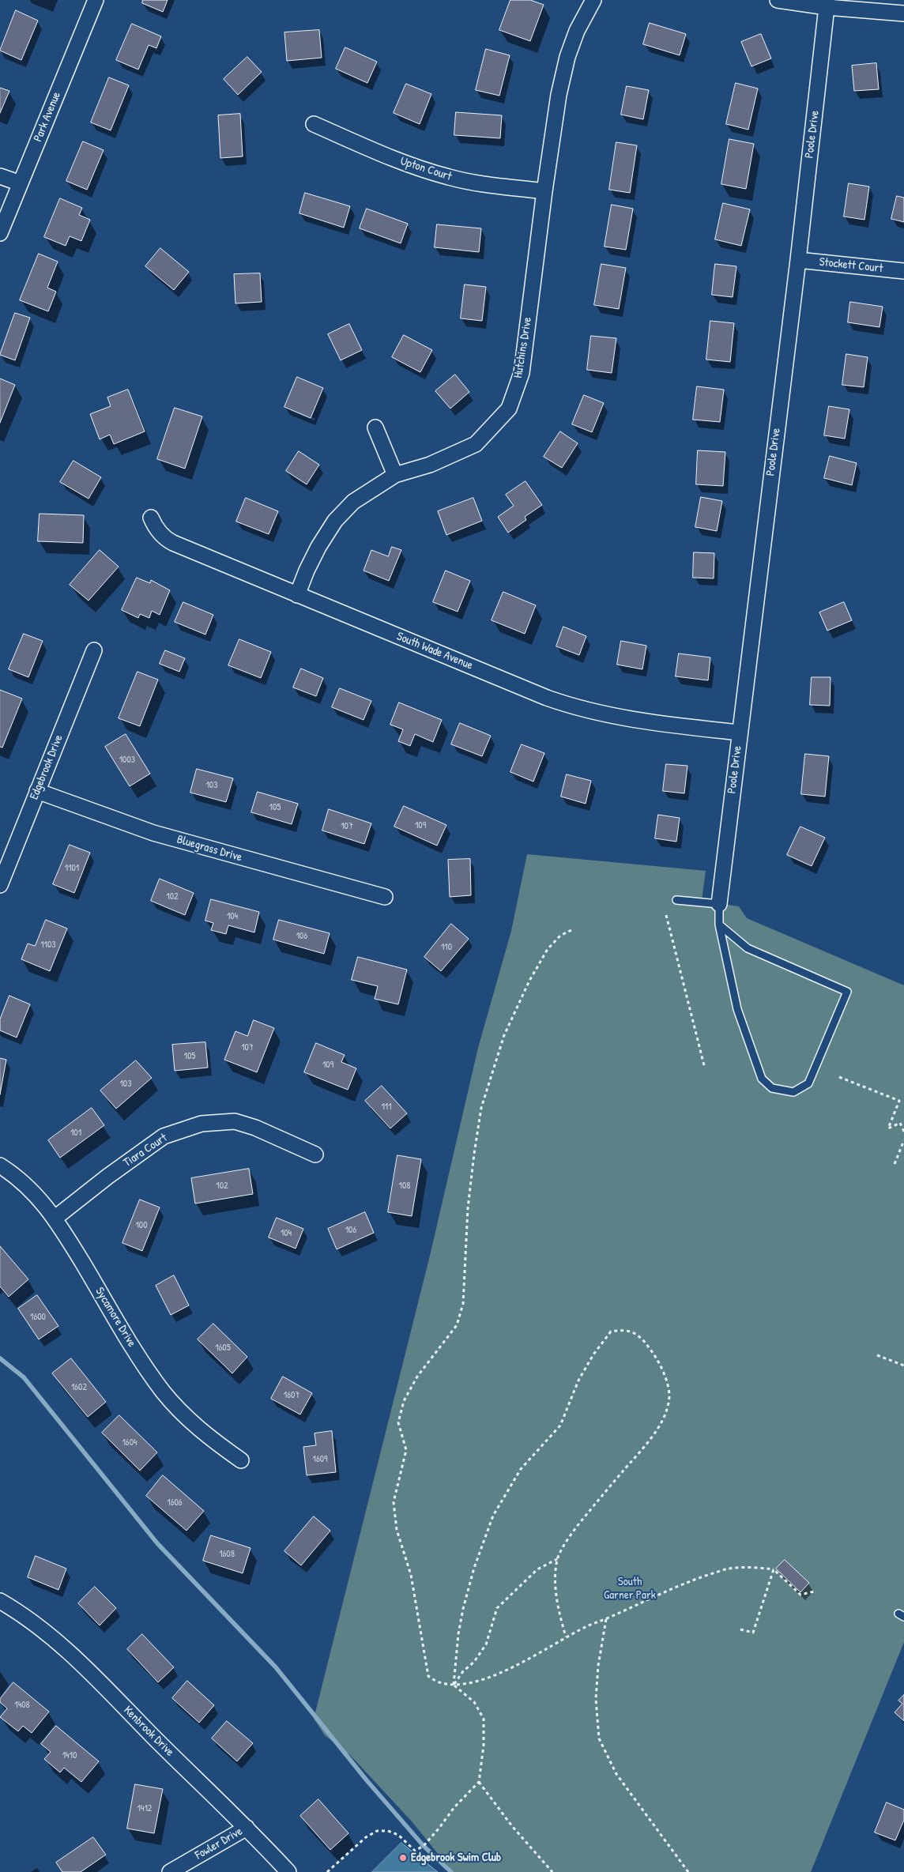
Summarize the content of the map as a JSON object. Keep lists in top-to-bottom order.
{
  "streets": {
    "street": [
      "Park Avenue",
      "Poole Drive",
      "Upton Court",
      "Stockett Court",
      "Hutchins Drive",
      "South Wade Avenue",
      "Edgebrook Drive",
      "Bluegrass Drive",
      "Tiara Court",
      "Sycamore Drive",
      "Kenbrook Drive",
      "Fowler Drive"
    ]
  },
  "crossings": [
    ["Poole Drive", "Stockett Court"],
    ["Poole Drive", "South Wade Avenue"],
    ["Upton Court", "Hutchins Drive"],
    ["Hutchins Drive", "South Wade Avenue"],
    ["Edgebrook Drive", "Bluegrass Drive"],
    ["Tiara Court", "Sycamore Drive"],
    ["Kenbrook Drive", "Fowler Drive"]
  ],
  "parks": ["South Garner Park"],
  "places": ["Edgebrook Swim Club"],
  "house_numbers": [
    "1003",
    "103",
    "105",
    "109",
    "107",
    "1101",
    "102",
    "104",
    "106",
    "1103",
    "110",
    "107",
    "105",
    "109",
    "103",
    "111",
    "101",
    "102",
    "108",
    "100",
    "106",
    "104",
    "1600",
    "1605",
    "1602",
    "1607",
    "1604",
    "1609",
    "1606",
    "1608",
    "1408",
    "1410",
    "1412"
  ]
}
